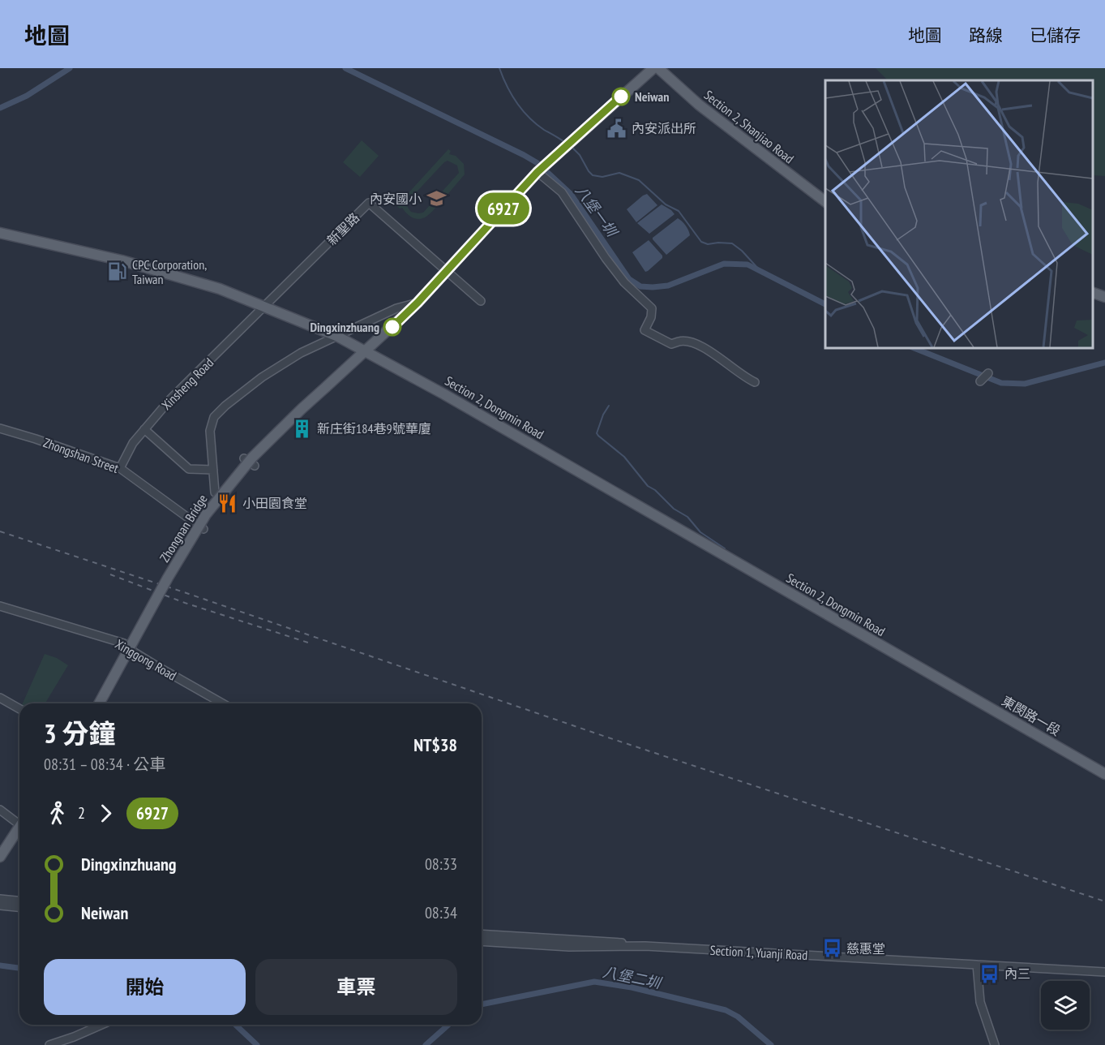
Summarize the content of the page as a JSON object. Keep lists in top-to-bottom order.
{
  "streets": {
    "main road": [
      "Section 2, Shanjiao Road",
      "Section 2, Dongmin Road",
      "Zhongnan Bridge",
      "東閔路一段"
    ],
    "street": [
      "新聖路",
      "Xinsheng Road",
      "Zhongshan Street",
      "Xinggong Road",
      "Section 1, Yuanji Road"
    ]
  },
  "crossings": [
    ["新聖路", "Xinsheng Road"],
    ["新聖路", "Section 2, Dongmin Road"],
    ["新聖路", "Zhongnan Bridge"],
    ["Xinsheng Road", "Section 2, Dongmin Road"],
    ["Xinsheng Road", "Zhongshan Street"],
    ["Section 2, Dongmin Road", "Zhongnan Bridge"],
    ["Section 2, Dongmin Road", "東閔路一段"]
  ],
  "water": ["八堡一圳", "八堡二圳"],
  "places": {
    "other": ["Neiwan", "Dingxinzhuang"],
    "public building": ["內安派出所"],
    "school or university": ["內安國小"],
    "fuel station": ["CPC Corporation, Taiwan"],
    "building": ["新庄街184巷9號華廈"],
    "restaurant": ["小田園食堂"],
    "bus stop": ["慈惠堂", "內三"]
  },
  "lines": ["bus line 6927"],
  "page": {
    "header": "地圖",
    "nav": ["地圖", "路線", "已儲存"],
    "on_map": "6927",
    "heading": ["3 分鐘", "08:31 – 08:34 · 公車", "NT$38"],
    "legs": ["2", "6927"],
    "list": [
      {
        "name": "Dingxinzhuang",
        "value": "08:33"
      },
      {
        "name": "Neiwan",
        "value": "08:34"
      }
    ],
    "buttons": ["開始", "車票"]
  }
}
